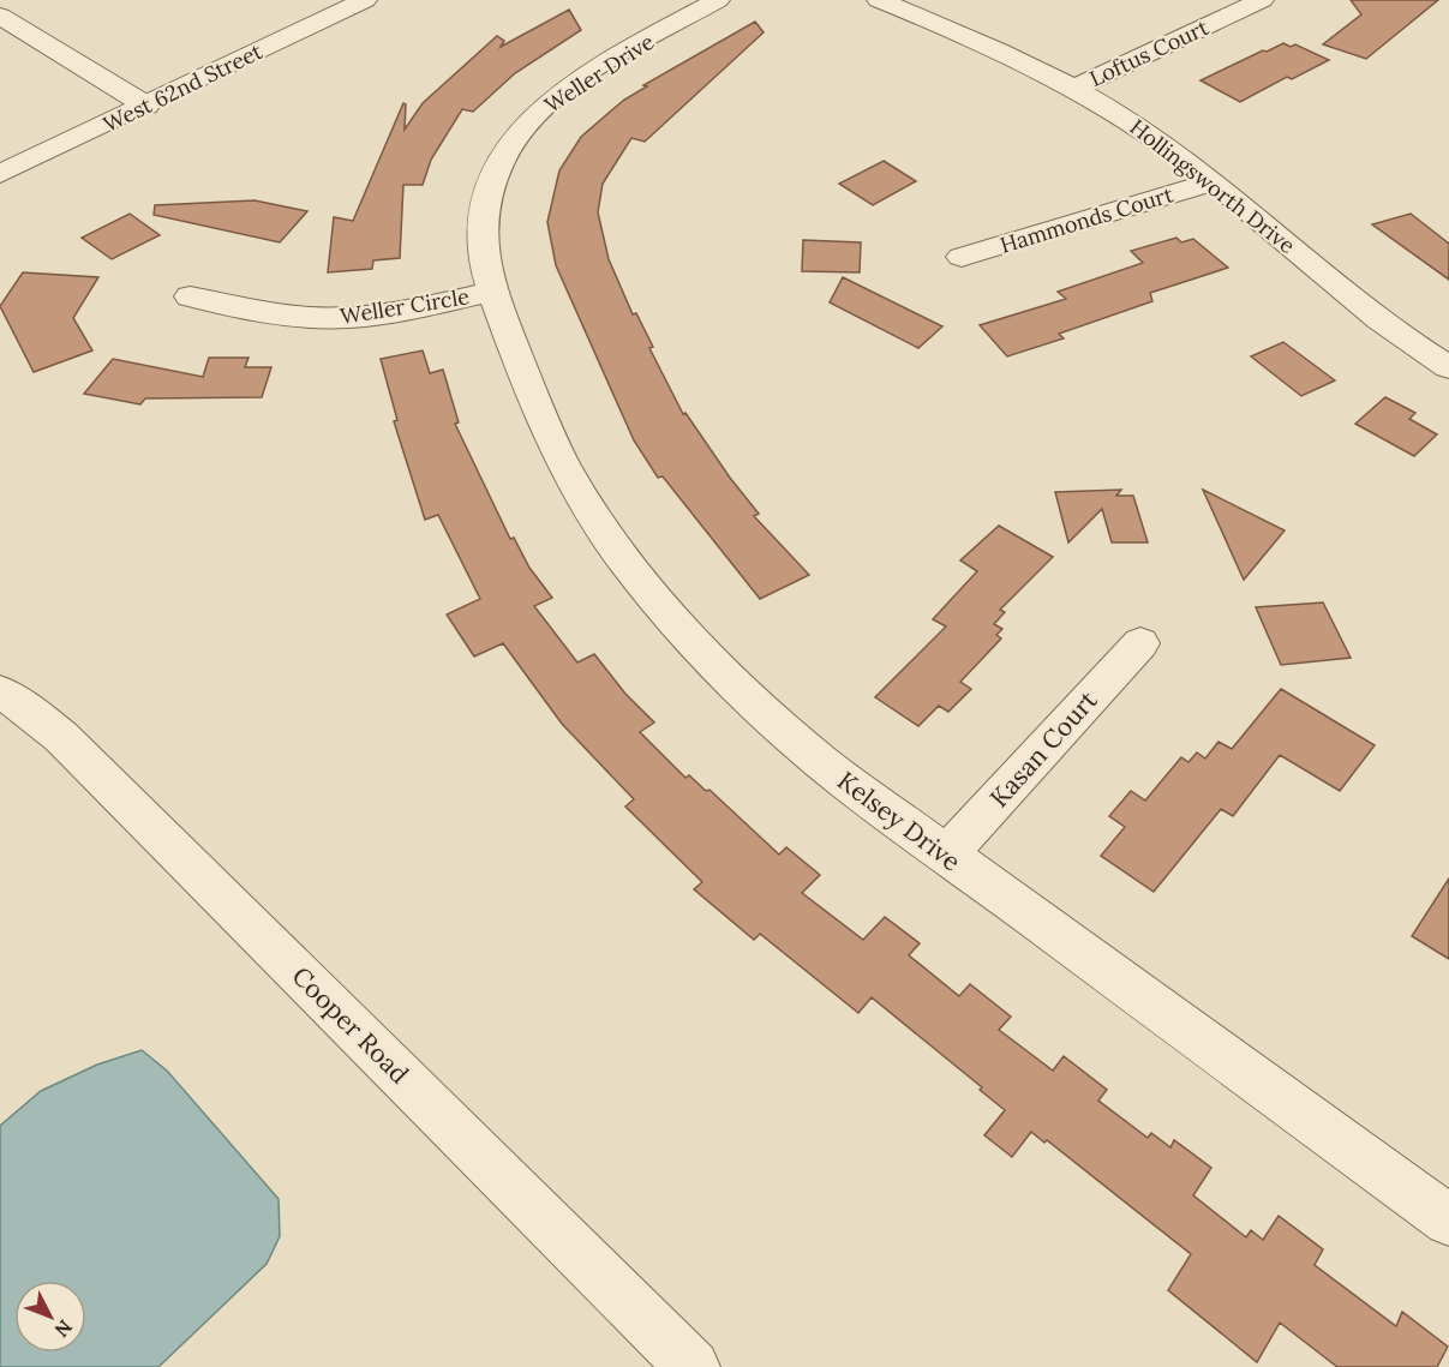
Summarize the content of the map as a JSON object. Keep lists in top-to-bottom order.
{
  "streets": {
    "street": [
      "Loftus Court",
      "Weller Drive",
      "West 62nd Street",
      "Hollingsworth Drive",
      "Hammonds Court",
      "Weller Circle",
      "Kasan Court",
      "Kelsey Drive",
      "Cooper Road"
    ]
  },
  "crossings": [
    ["Loftus Court", "Hollingsworth Drive"],
    ["Weller Drive", "Weller Circle"],
    ["Weller Drive", "Kelsey Drive"],
    ["Hollingsworth Drive", "Hammonds Court"],
    ["Weller Circle", "Kelsey Drive"],
    ["Kasan Court", "Kelsey Drive"]
  ],
  "north": "bottom right"
}
